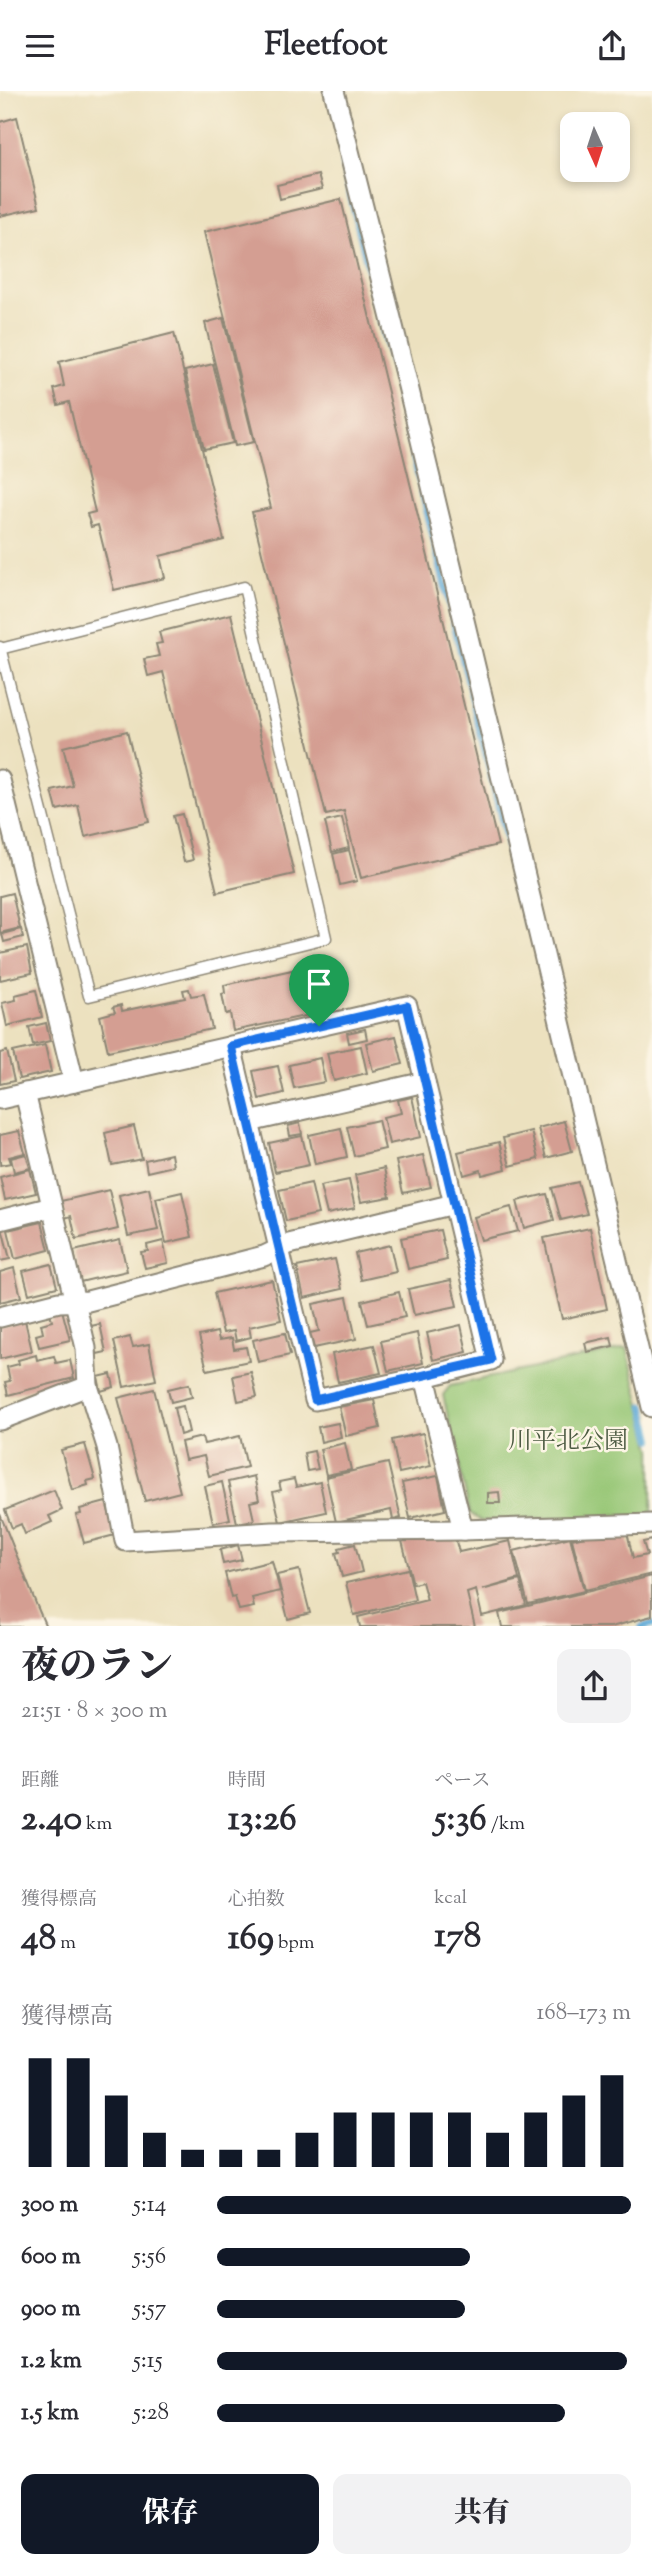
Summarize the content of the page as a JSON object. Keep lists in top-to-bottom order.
{
  "parks": ["川平北公園"],
  "north": "bottom",
  "page": {
    "header": "Fleetfoot",
    "heading": ["夜のラン", "21:51 · 8 × 300 m"],
    "stats": [
      ["距離", "2.40 km"],
      ["時間", "13:26"],
      ["ペース", "5:36 /km"],
      ["獲得標高", "48 m"],
      ["心拍数", "169 bpm"],
      ["kcal", "178"]
    ],
    "chart": ["獲得標高", "168–173 m"],
    "list": [
      {
        "name": "300 m",
        "note": "5:14"
      },
      {
        "name": "600 m",
        "note": "5:56"
      },
      {
        "name": "900 m",
        "note": "5:57"
      },
      {
        "name": "1.2 km",
        "note": "5:15"
      },
      {
        "name": "1.5 km",
        "note": "5:28"
      }
    ],
    "buttons": ["保存", "共有"]
  }
}
